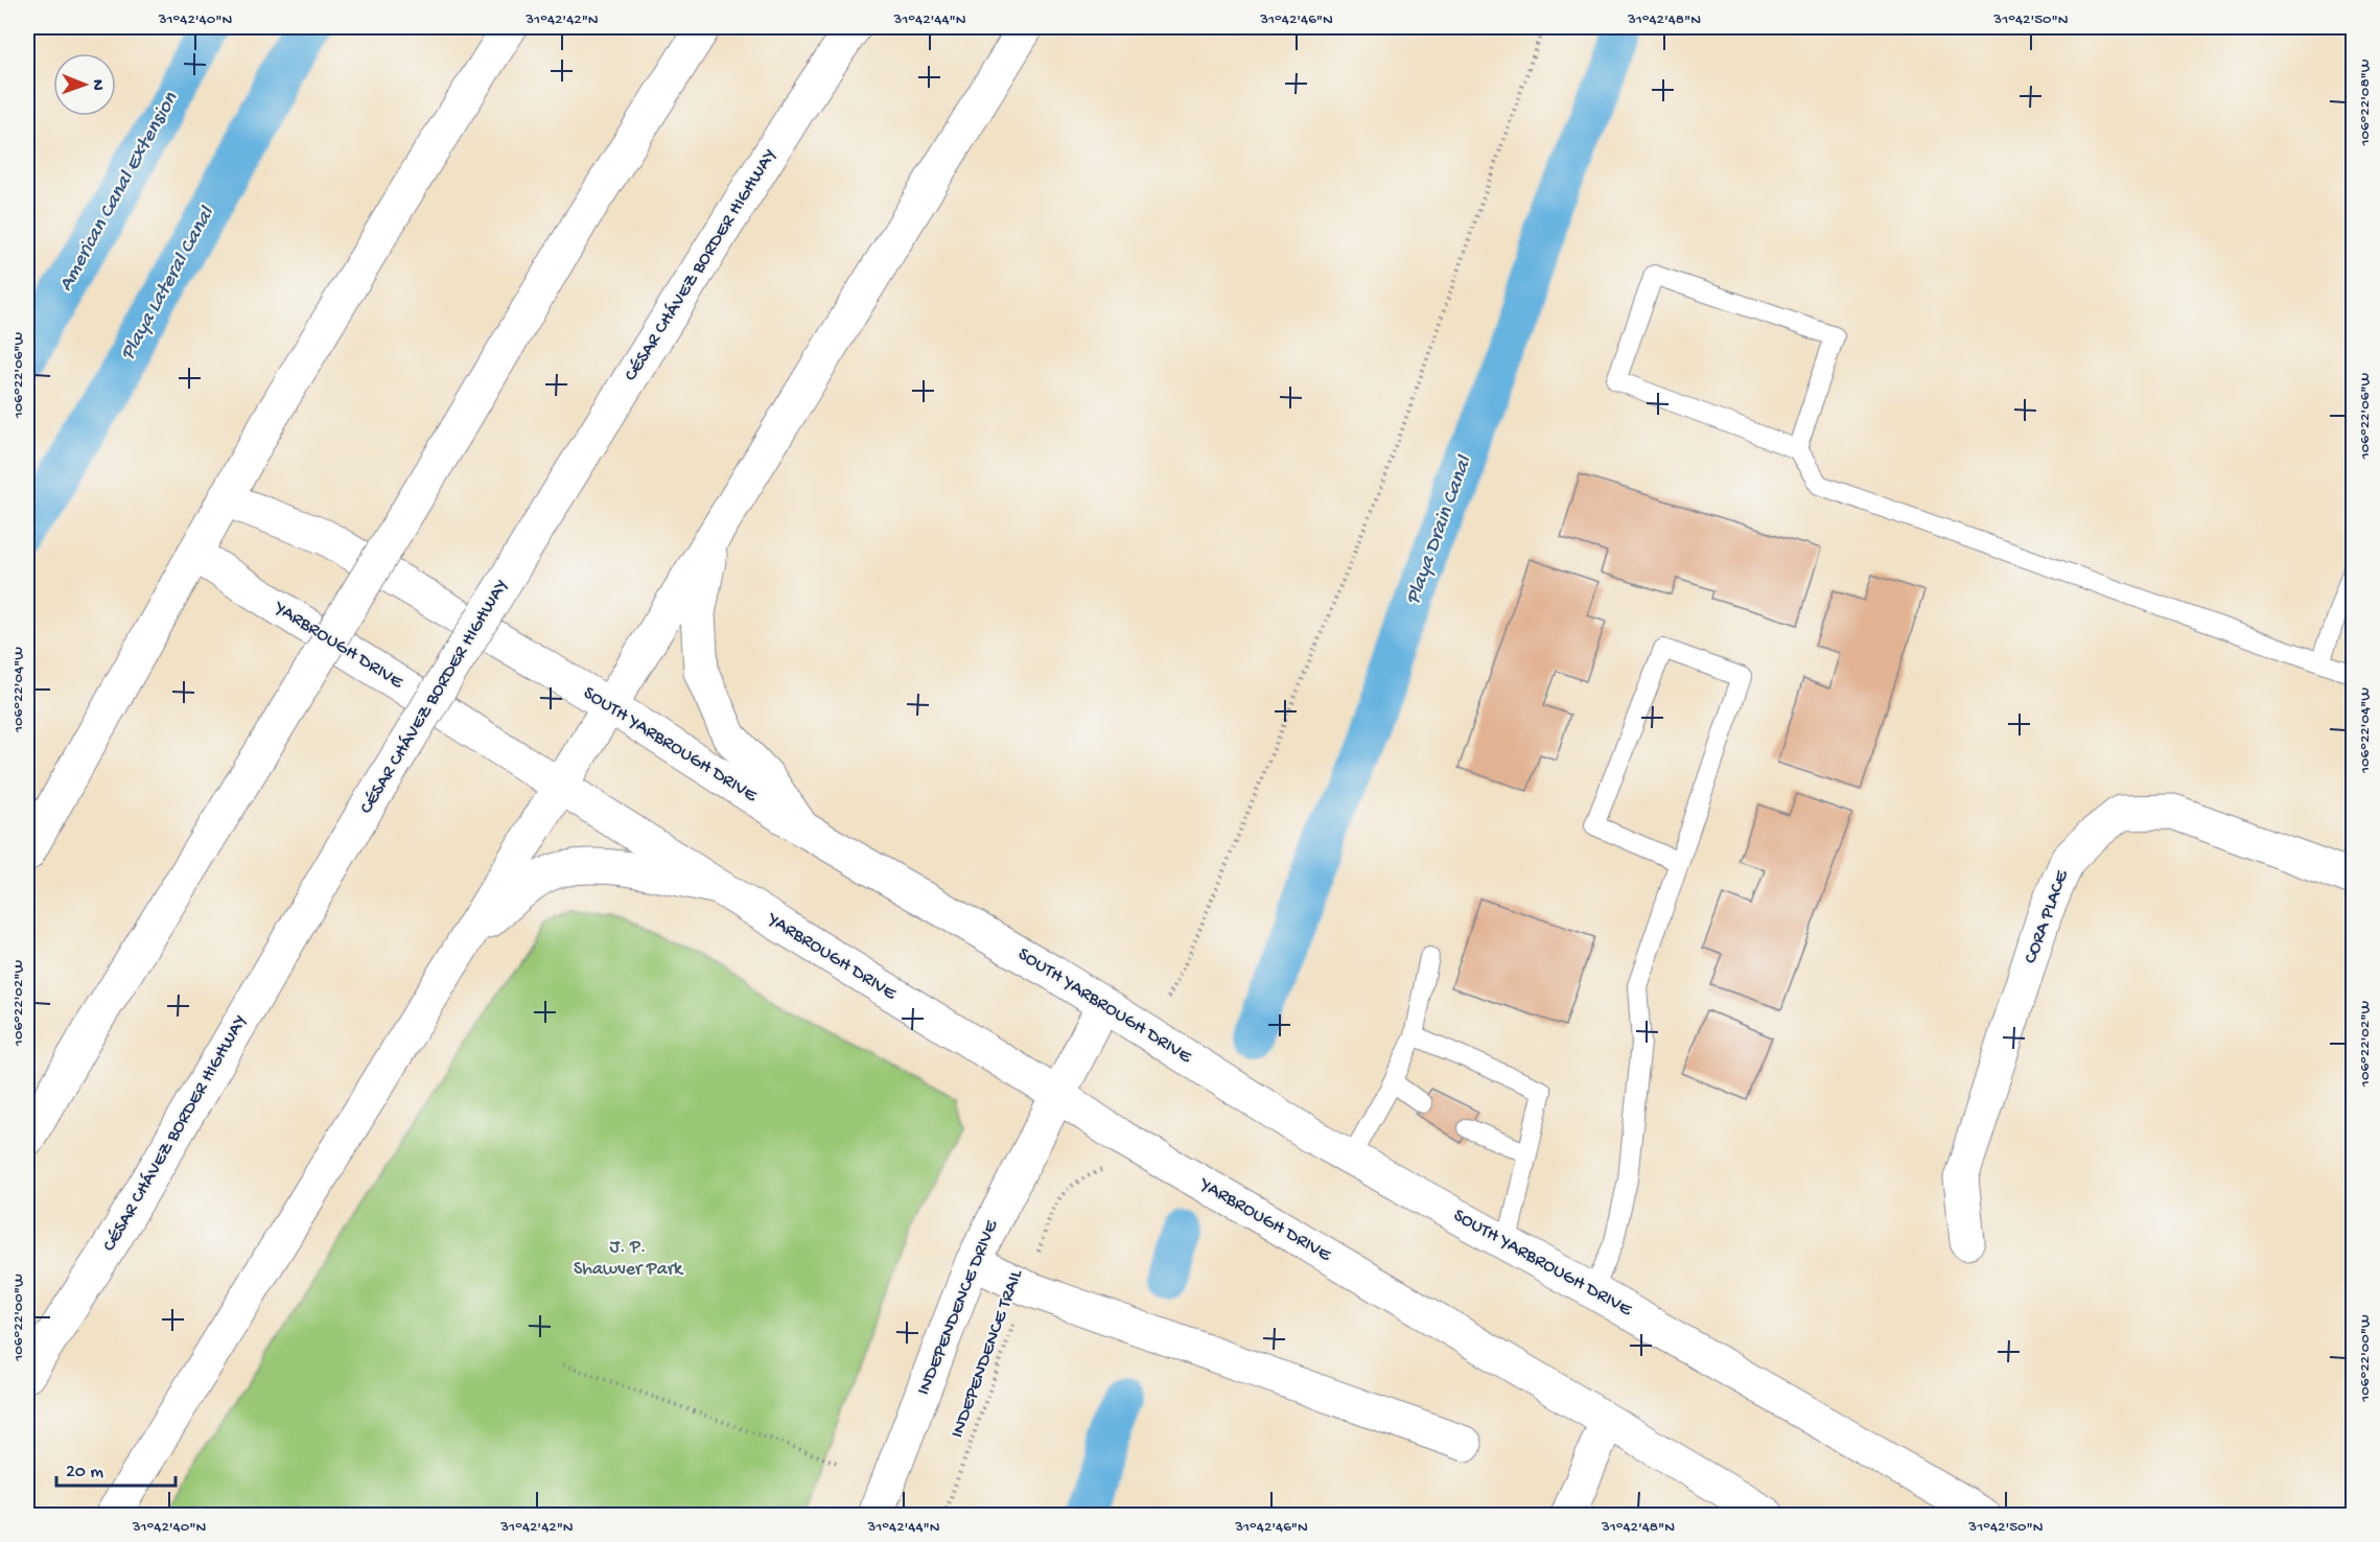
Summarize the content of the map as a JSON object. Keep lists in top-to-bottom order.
{
  "streets": {
    "main road": [
      "CÉSAR CHÁVEZ BORDER HIGHWAY",
      "YARBROUGH DRIVE",
      "SOUTH YARBROUGH DRIVE",
      "CORA PLACE",
      "INDEPENDENCE DRIVE"
    ],
    "path": ["INDEPENDENCE TRAIL"]
  },
  "crossings": [
    ["YARBROUGH DRIVE", "INDEPENDENCE DRIVE"],
    ["SOUTH YARBROUGH DRIVE", "INDEPENDENCE DRIVE"]
  ],
  "water": ["American Canal Extension", "Playa Lateral Canal", "Playa Drain Canal"],
  "parks": ["J. P. Shawver Park"],
  "scale_bar": "20 m",
  "north": "right",
  "coordinates": [
    "31°42'40\"N",
    "31°42'42\"N",
    "31°42'44\"N",
    "31°42'46\"N",
    "31°42'48\"N",
    "31°42'50\"N",
    "106°22'08\"W",
    "106°22'06\"W",
    "106°22'04\"W",
    "106°22'02\"W",
    "106°22'00\"W"
  ]
}
